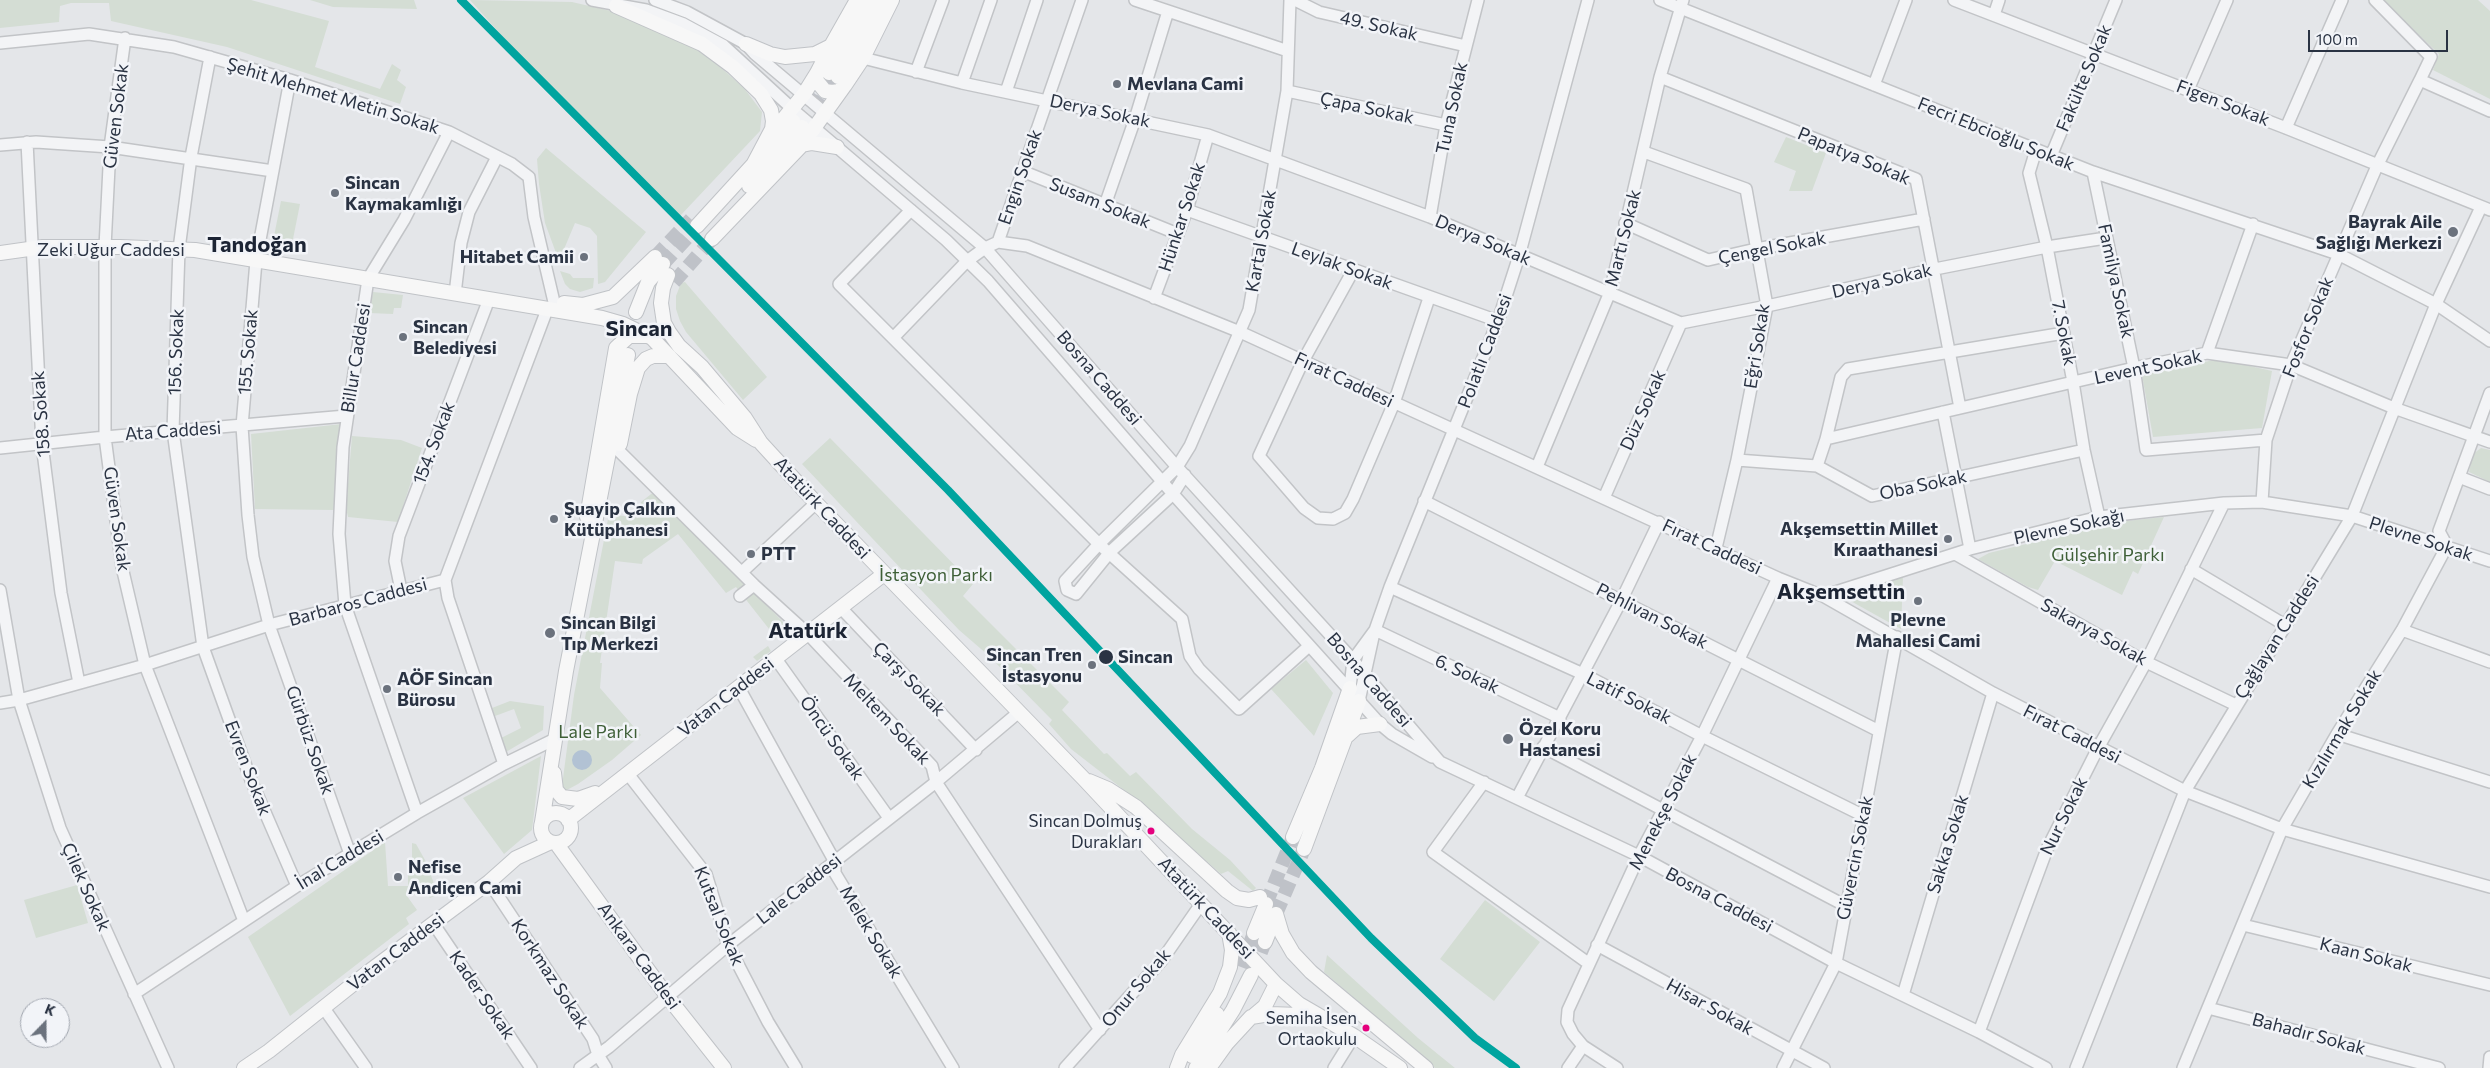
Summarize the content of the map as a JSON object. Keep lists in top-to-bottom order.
{
  "streets": {
    "main road": [
      "Zeki Uğur Caddesi",
      "Atatürk Caddesi",
      "Vatan Caddesi",
      "Ankara Caddesi"
    ],
    "street": [
      "49. Sokak",
      "Fakülte Sokak",
      "Şehit Mehmet Metin Sokak",
      "Figen Sokak",
      "Çapa Sokak",
      "Tuna Sokak",
      "Derya Sokak",
      "Güven Sokak",
      "Fecri Ebcioğlu Sokak",
      "Papatya Sokak",
      "Engin Sokak",
      "Susam Sokak",
      "Hünkar Sokak",
      "Martı Sokak",
      "Kartal Sokak",
      "Çengel Sokak",
      "Leylak Sokak",
      "Familya Sokak",
      "Fosfor Sokak",
      "7. Sokak",
      "Eğri Sokak",
      "Polatlı Caddesi",
      "156. Sokak",
      "155. Sokak",
      "Billur Caddesi",
      "Levent Sokak",
      "Bosna Caddesi",
      "Fırat Caddesi",
      "Düz Sokak",
      "158. Sokak",
      "Ata Caddesi",
      "154. Sokak",
      "Oba Sokak",
      "Plevne Sokağı",
      "Plevne Sokak",
      "Barbaros Caddesi",
      "Pehlivan Sokak",
      "Sakarya Sokak",
      "Çağlayan Caddesi",
      "6. Sokak",
      "Çarşı Sokak",
      "Latif Sokak",
      "Meltem Sokak",
      "Kızılırmak Sokak",
      "Öncü Sokak",
      "Gürbüz Sokak",
      "Evren Sokak",
      "Menekşe Sokak",
      "Nur Sokak",
      "Sakka Sokak",
      "Güvercin Sokak",
      "İnal Caddesi",
      "Çilek Sokak",
      "Lale Caddesi",
      "Kutsal Sokak",
      "Melek Sokak",
      "Kaan Sokak",
      "Korkmaz Sokak",
      "Onur Sokak",
      "Kader Sokak",
      "Hisar Sokak",
      "Bahadır Sokak"
    ]
  },
  "crossings": [
    ["49. Sokak", "Tuna Sokak"],
    ["Fakülte Sokak", "Figen Sokak"],
    ["Fakülte Sokak", "Fecri Ebcioğlu Sokak"],
    ["Şehit Mehmet Metin Sokak", "Güven Sokak"],
    ["Şehit Mehmet Metin Sokak", "156. Sokak"],
    ["Şehit Mehmet Metin Sokak", "155. Sokak"],
    ["Şehit Mehmet Metin Sokak", "Billur Caddesi"],
    ["Figen Sokak", "Fosfor Sokak"],
    ["Figen Sokak", "Çağlayan Caddesi"],
    ["Çapa Sokak", "Tuna Sokak"],
    ["Çapa Sokak", "Kartal Sokak"],
    ["Tuna Sokak", "Derya Sokak"],
    ["Derya Sokak", "Papatya Sokak"],
    ["Derya Sokak", "Engin Sokak"],
    ["Derya Sokak", "Hünkar Sokak"],
    ["Derya Sokak", "Martı Sokak"],
    ["Derya Sokak", "Kartal Sokak"],
    ["Derya Sokak", "Familya Sokak"],
    ["Derya Sokak", "7. Sokak"],
    ["Derya Sokak", "Eğri Sokak"],
    ["Derya Sokak", "Polatlı Caddesi"],
    ["Derya Sokak", "Düz Sokak"],
    ["Güven Sokak", "Zeki Uğur Caddesi"],
    ["Güven Sokak", "Ata Caddesi"],
    ["Güven Sokak", "Barbaros Caddesi"],
    ["Güven Sokak", "İnal Caddesi"],
    ["Fecri Ebcioğlu Sokak", "Martı Sokak"],
    ["Fecri Ebcioğlu Sokak", "Familya Sokak"],
    ["Fecri Ebcioğlu Sokak", "Fosfor Sokak"],
    ["Fecri Ebcioğlu Sokak", "7. Sokak"],
    ["Fecri Ebcioğlu Sokak", "Çağlayan Caddesi"],
    ["Papatya Sokak", "Martı Sokak"],
    ["Papatya Sokak", "Çengel Sokak"],
    ["Papatya Sokak", "Levent Sokak"],
    ["Engin Sokak", "Susam Sokak"],
    ["Engin Sokak", "Fırat Caddesi"],
    ["Susam Sokak", "Hünkar Sokak"],
    ["Hünkar Sokak", "Leylak Sokak"],
    ["Hünkar Sokak", "Fırat Caddesi"],
    ["Martı Sokak", "Çengel Sokak"],
    ["Martı Sokak", "Eğri Sokak"],
    ["Martı Sokak", "Fırat Caddesi"],
    ["Kartal Sokak", "Leylak Sokak"],
    ["Kartal Sokak", "Bosna Caddesi"],
    ["Kartal Sokak", "Fırat Caddesi"],
    ["Çengel Sokak", "Eğri Sokak"],
    ["Zeki Uğur Caddesi", "156. Sokak"],
    ["Zeki Uğur Caddesi", "155. Sokak"],
    ["Zeki Uğur Caddesi", "Billur Caddesi"],
    ["Zeki Uğur Caddesi", "158. Sokak"],
    ["Zeki Uğur Caddesi", "154. Sokak"],
    ["Leylak Sokak", "Polatlı Caddesi"],
    ["Familya Sokak", "Fosfor Sokak"],
    ["Familya Sokak", "Levent Sokak"],
    ["Fosfor Sokak", "Levent Sokak"],
    ["Fosfor Sokak", "Plevne Sokağı"],
    ["7. Sokak", "Levent Sokak"],
    ["7. Sokak", "Oba Sokak"],
    ["7. Sokak", "Plevne Sokağı"],
    ["Eğri Sokak", "Fırat Caddesi"],
    ["Eğri Sokak", "Oba Sokak"],
    ["Polatlı Caddesi", "Bosna Caddesi"],
    ["Polatlı Caddesi", "Fırat Caddesi"],
    ["Polatlı Caddesi", "Pehlivan Sokak"],
    ["Polatlı Caddesi", "6. Sokak"],
    ["Polatlı Caddesi", "Latif Sokak"],
    ["156. Sokak", "Ata Caddesi"],
    ["156. Sokak", "Barbaros Caddesi"],
    ["156. Sokak", "Evren Sokak"],
    ["155. Sokak", "Ata Caddesi"],
    ["155. Sokak", "Barbaros Caddesi"],
    ["155. Sokak", "Gürbüz Sokak"],
    ["Billur Caddesi", "Ata Caddesi"],
    ["Billur Caddesi", "Barbaros Caddesi"],
    ["Billur Caddesi", "İnal Caddesi"],
    ["Levent Sokak", "Çağlayan Caddesi"],
    ["Bosna Caddesi", "Menekşe Sokak"],
    ["Bosna Caddesi", "Nur Sokak"],
    ["Bosna Caddesi", "Sakka Sokak"],
    ["Bosna Caddesi", "Güvercin Sokak"],
    ["Fırat Caddesi", "Düz Sokak"],
    ["Fırat Caddesi", "Plevne Sokağı"],
    ["Fırat Caddesi", "Çağlayan Caddesi"],
    ["Fırat Caddesi", "Kızılırmak Sokak"],
    ["Fırat Caddesi", "Menekşe Sokak"],
    ["Fırat Caddesi", "Nur Sokak"],
    ["Fırat Caddesi", "Sakka Sokak"],
    ["Fırat Caddesi", "Güvercin Sokak"],
    ["158. Sokak", "Ata Caddesi"],
    ["158. Sokak", "Barbaros Caddesi"],
    ["154. Sokak", "Barbaros Caddesi"],
    ["Atatürk Caddesi", "Vatan Caddesi"],
    ["Atatürk Caddesi", "Lale Caddesi"],
    ["Atatürk Caddesi", "Onur Sokak"],
    ["Plevne Sokağı", "Plevne Sokak"],
    ["Plevne Sokağı", "Sakarya Sokak"],
    ["Plevne Sokağı", "Çağlayan Caddesi"],
    ["Plevne Sokağı", "Nur Sokak"],
    ["Plevne Sokak", "Çağlayan Caddesi"],
    ["Plevne Sokak", "Kızılırmak Sokak"],
    ["Barbaros Caddesi", "Gürbüz Sokak"],
    ["Barbaros Caddesi", "Evren Sokak"],
    ["Barbaros Caddesi", "Çilek Sokak"],
    ["Pehlivan Sokak", "Menekşe Sokak"],
    ["Pehlivan Sokak", "Güvercin Sokak"],
    ["Sakarya Sokak", "Çağlayan Caddesi"],
    ["Sakarya Sokak", "Nur Sokak"],
    ["Çarşı Sokak", "Vatan Caddesi"],
    ["Çarşı Sokak", "Lale Caddesi"],
    ["Vatan Caddesi", "Meltem Sokak"],
    ["Vatan Caddesi", "Öncü Sokak"],
    ["Vatan Caddesi", "Kutsal Sokak"],
    ["Vatan Caddesi", "Melek Sokak"],
    ["Vatan Caddesi", "Ankara Caddesi"],
    ["Vatan Caddesi", "Korkmaz Sokak"],
    ["Vatan Caddesi", "Kader Sokak"],
    ["Latif Sokak", "Menekşe Sokak"],
    ["Latif Sokak", "Güvercin Sokak"],
    ["Meltem Sokak", "Lale Caddesi"],
    ["Meltem Sokak", "Onur Sokak"],
    ["Kızılırmak Sokak", "Kaan Sokak"],
    ["Kızılırmak Sokak", "Bahadır Sokak"],
    ["Öncü Sokak", "Lale Caddesi"],
    ["Gürbüz Sokak", "İnal Caddesi"],
    ["Evren Sokak", "İnal Caddesi"],
    ["Menekşe Sokak", "Hisar Sokak"],
    ["Güvercin Sokak", "Hisar Sokak"],
    ["İnal Caddesi", "Çilek Sokak"],
    ["Lale Caddesi", "Kutsal Sokak"],
    ["Lale Caddesi", "Melek Sokak"],
    ["Lale Caddesi", "Ankara Caddesi"],
    ["Lale Caddesi", "Korkmaz Sokak"]
  ],
  "districts": [
    "Tandoğan",
    "Sincan",
    "Akşemsettin",
    "Atatürk"
  ],
  "parks": ["Gülşehir Parkı", "İstasyon Parkı", "Lale Parkı"],
  "places": [
    "Mevlana Cami",
    "Sincan Kaymakamlığı",
    "Bayrak Aile Sağlığı Merkezi",
    "Hitabet Camii",
    "Sincan Belediyesi",
    "Şuayip Çalkın Kütüphanesi",
    "Akşemsettin Millet Kıraathanesi",
    "PTT",
    "Plevne Mahallesi Cami",
    "Sincan Bilgi Tıp Merkezi",
    "Sincan",
    "Sincan Tren İstasyonu",
    "AÖF Sincan Bürosu",
    "Özel Koru Hastanesi",
    "Sincan Dolmuş Durakları",
    "Nefise Andiçen Cami",
    "Semiha İsen Ortaokulu"
  ],
  "scale_bar": "100 m",
  "north": "top"
}
